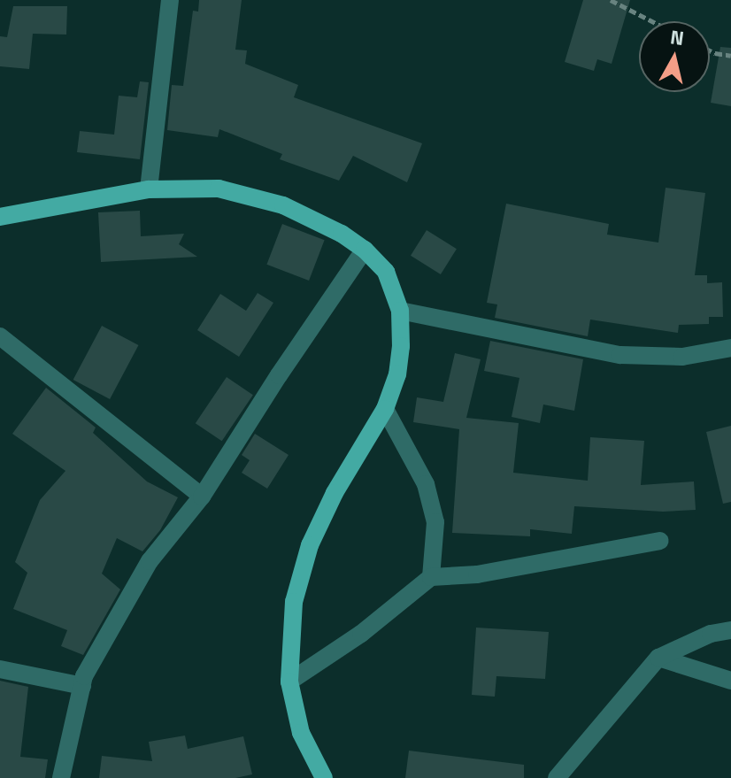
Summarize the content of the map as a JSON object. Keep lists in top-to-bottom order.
{
  "north": "top"
}
